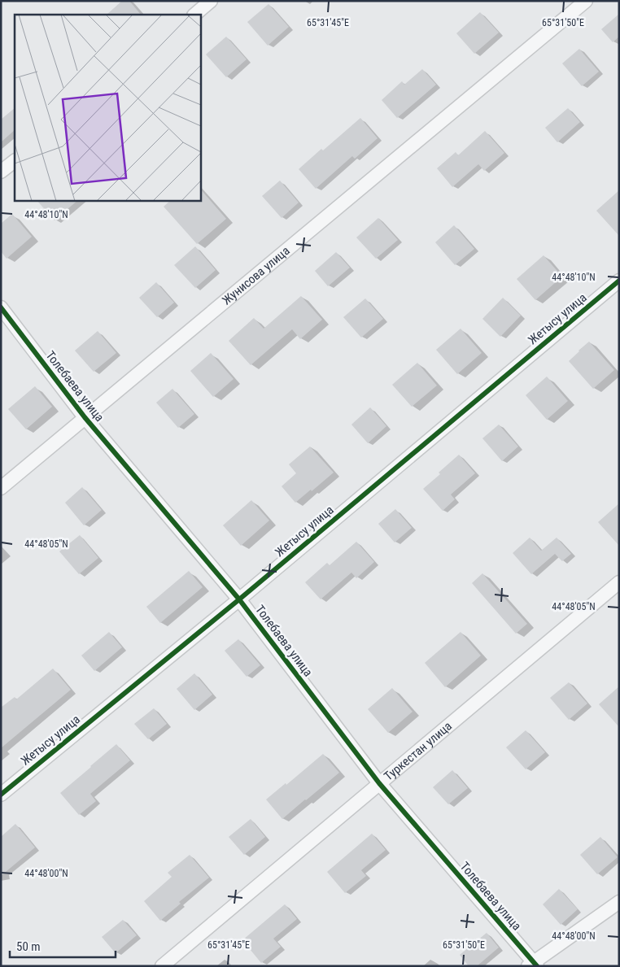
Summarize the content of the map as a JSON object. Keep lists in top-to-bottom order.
{
  "streets": {
    "street": [
      "Жунисова улица",
      "Жетысу улица",
      "Толебаева улица",
      "Туркестан улица"
    ]
  },
  "crossings": [
    ["Жунисова улица", "Толебаева улица"],
    ["Жетысу улица", "Толебаева улица"],
    ["Толебаева улица", "Туркестан улица"]
  ],
  "scale_bar": "50 m",
  "coordinates": [
    "65°31'45\"E",
    "65°31'50\"E",
    "44°48'10\"N",
    "44°48'05\"N",
    "44°48'00\"N"
  ]
}
